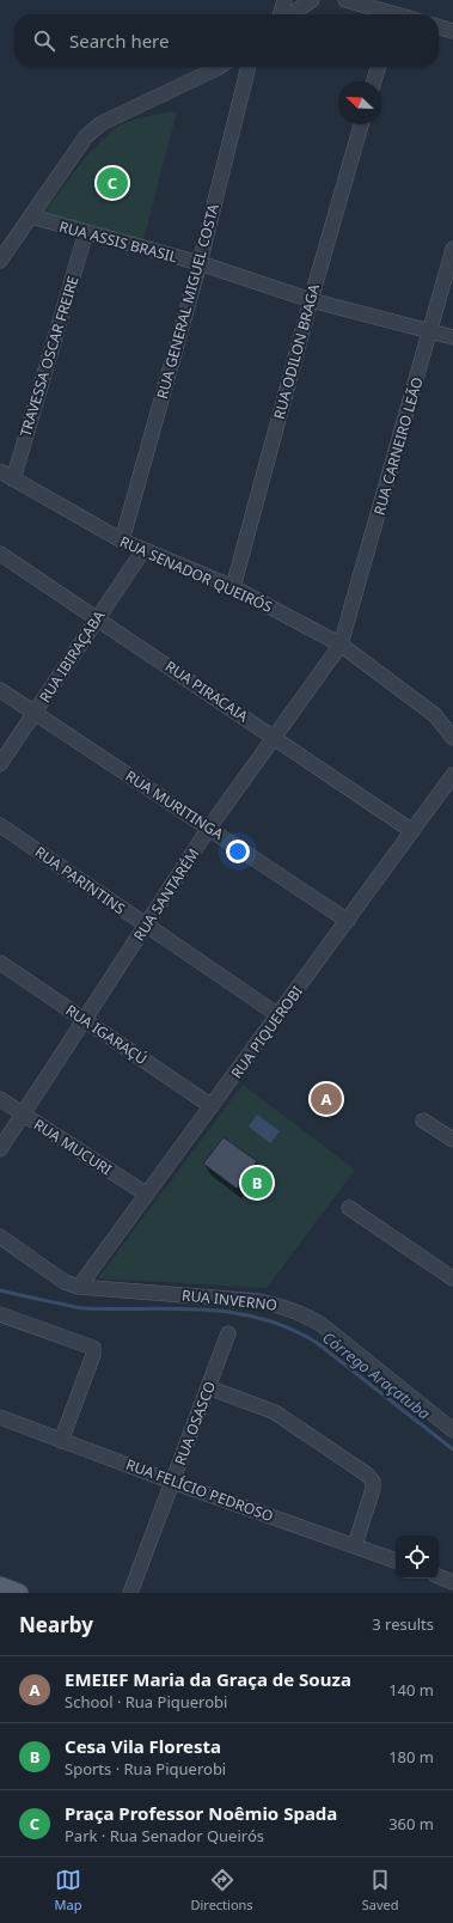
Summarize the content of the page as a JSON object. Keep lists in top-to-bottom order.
{
  "streets": {
    "street": [
      "RUA ASSIS BRASIL",
      "RUA GENERAL MIGUEL COSTA",
      "RUA ODILON BRAGA",
      "TRAVESSA OSCAR FREIRE",
      "RUA CARNEIRO LEÃO",
      "RUA SENADOR QUEIRÓS",
      "RUA IBIRAÇABA",
      "RUA PIRACAIA",
      "RUA MURITINGA",
      "RUA PARINTINS",
      "RUA SANTARÉM",
      "RUA PIQUEROBI",
      "RUA IGARAÇÚ",
      "RUA MUCURI",
      "RUA INVERNO",
      "RUA OSASCO",
      "RUA FELÍCIO PEDROSO"
    ]
  },
  "crossings": [
    ["RUA ASSIS BRASIL", "RUA GENERAL MIGUEL COSTA"],
    ["RUA ASSIS BRASIL", "RUA ODILON BRAGA"],
    ["RUA ASSIS BRASIL", "TRAVESSA OSCAR FREIRE"],
    ["RUA ASSIS BRASIL", "RUA CARNEIRO LEÃO"],
    ["RUA GENERAL MIGUEL COSTA", "RUA SENADOR QUEIRÓS"],
    ["RUA ODILON BRAGA", "RUA SENADOR QUEIRÓS"],
    ["TRAVESSA OSCAR FREIRE", "RUA SENADOR QUEIRÓS"],
    ["RUA CARNEIRO LEÃO", "RUA SENADOR QUEIRÓS"],
    ["RUA CARNEIRO LEÃO", "RUA SANTARÉM"],
    ["RUA SENADOR QUEIRÓS", "RUA IBIRAÇABA"],
    ["RUA SENADOR QUEIRÓS", "RUA SANTARÉM"],
    ["RUA IBIRAÇABA", "RUA PIRACAIA"],
    ["RUA IBIRAÇABA", "RUA MURITINGA"],
    ["RUA PIRACAIA", "RUA SANTARÉM"],
    ["RUA PIRACAIA", "RUA PIQUEROBI"],
    ["RUA MURITINGA", "RUA SANTARÉM"],
    ["RUA MURITINGA", "RUA PIQUEROBI"],
    ["RUA PARINTINS", "RUA SANTARÉM"],
    ["RUA PARINTINS", "RUA PIQUEROBI"],
    ["RUA SANTARÉM", "RUA IGARAÇÚ"],
    ["RUA SANTARÉM", "RUA MUCURI"],
    ["RUA PIQUEROBI", "RUA IGARAÇÚ"],
    ["RUA PIQUEROBI", "RUA MUCURI"],
    ["RUA PIQUEROBI", "RUA INVERNO"],
    ["RUA OSASCO", "RUA FELÍCIO PEDROSO"]
  ],
  "water": ["Córrego Araçatuba"],
  "north": "top left",
  "page": {
    "search": "Search here",
    "pins": ["C", "A", "B"],
    "heading": ["Nearby", "3 results"],
    "list": [
      {
        "mark": "A",
        "name": "EMEIEF Maria da Graça de Souza",
        "note": "School · Rua Piquerobi",
        "value": "140 m"
      },
      {
        "mark": "B",
        "name": "Cesa Vila Floresta",
        "note": "Sports · Rua Piquerobi",
        "value": "180 m"
      },
      {
        "mark": "C",
        "name": "Praça Professor Noêmio Spada",
        "note": "Park · Rua Senador Queirós",
        "value": "360 m"
      }
    ],
    "nav": ["Map", "Directions", "Saved"]
  }
}
